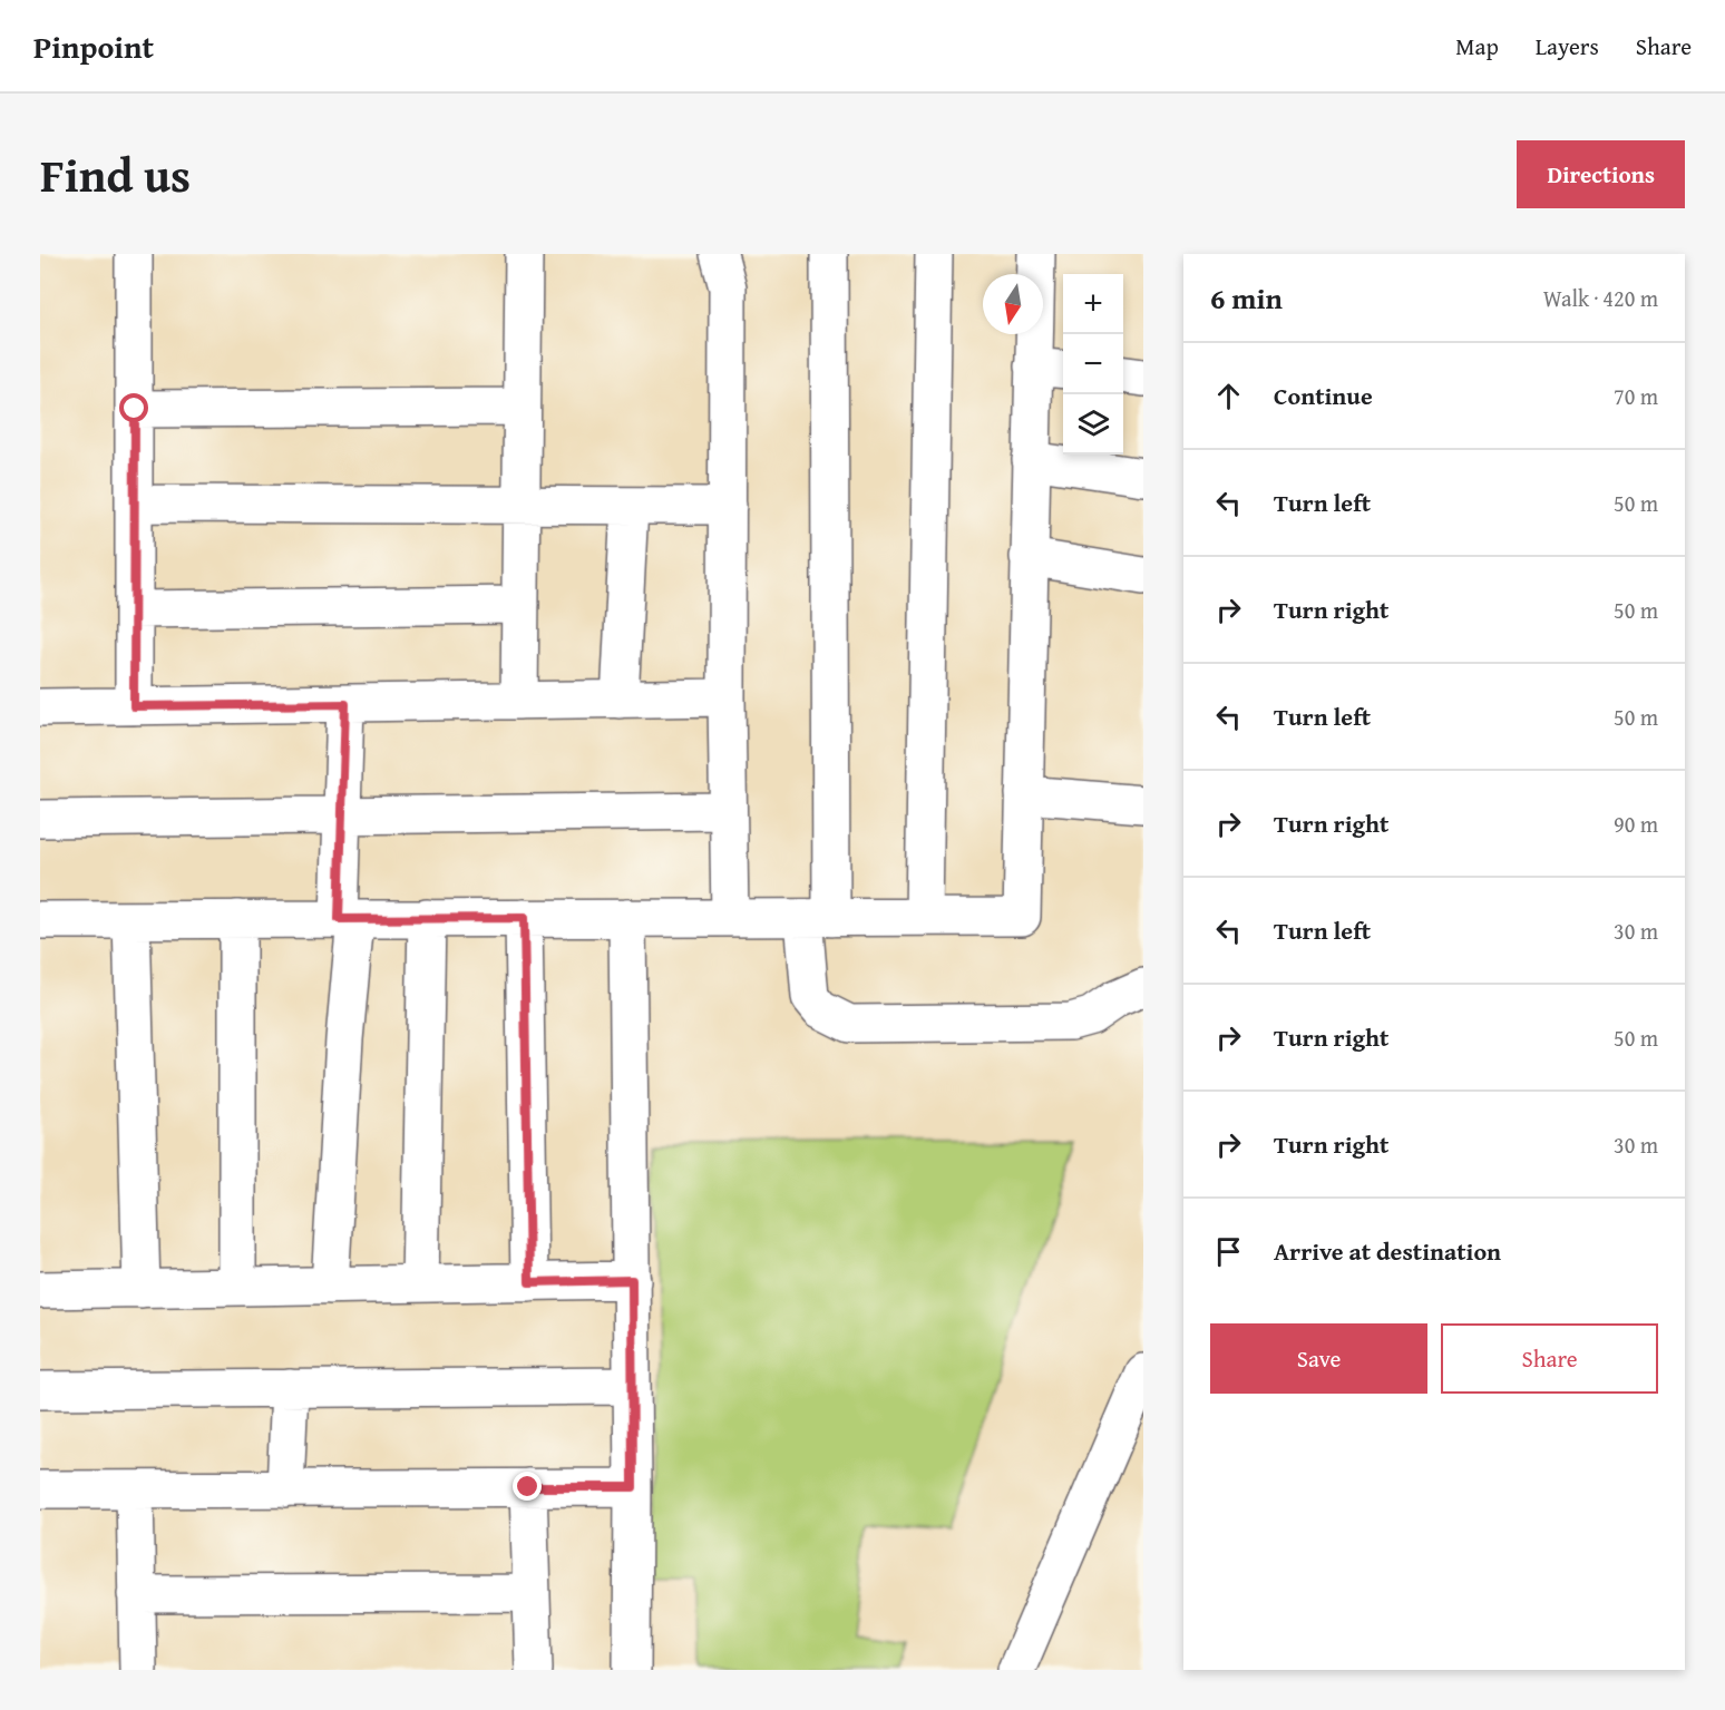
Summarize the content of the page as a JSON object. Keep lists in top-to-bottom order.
{
  "north": "bottom",
  "page": {
    "header": "Pinpoint",
    "nav": ["Map", "Layers", "Share"],
    "title": "Find us",
    "buttons": [
      "Directions",
      ["Save", "Share"]
    ],
    "heading": ["6 min", "Walk · 420 m"],
    "map_buttons": ["+", "−"],
    "list": [
      ["Continue", "70 m"],
      ["Turn left", "50 m"],
      ["Turn right", "50 m"],
      ["Turn left", "50 m"],
      ["Turn right", "90 m"],
      ["Turn left", "30 m"],
      ["Turn right", "50 m"],
      ["Turn right", "30 m"],
      "Arrive at destination"
    ]
  }
}
